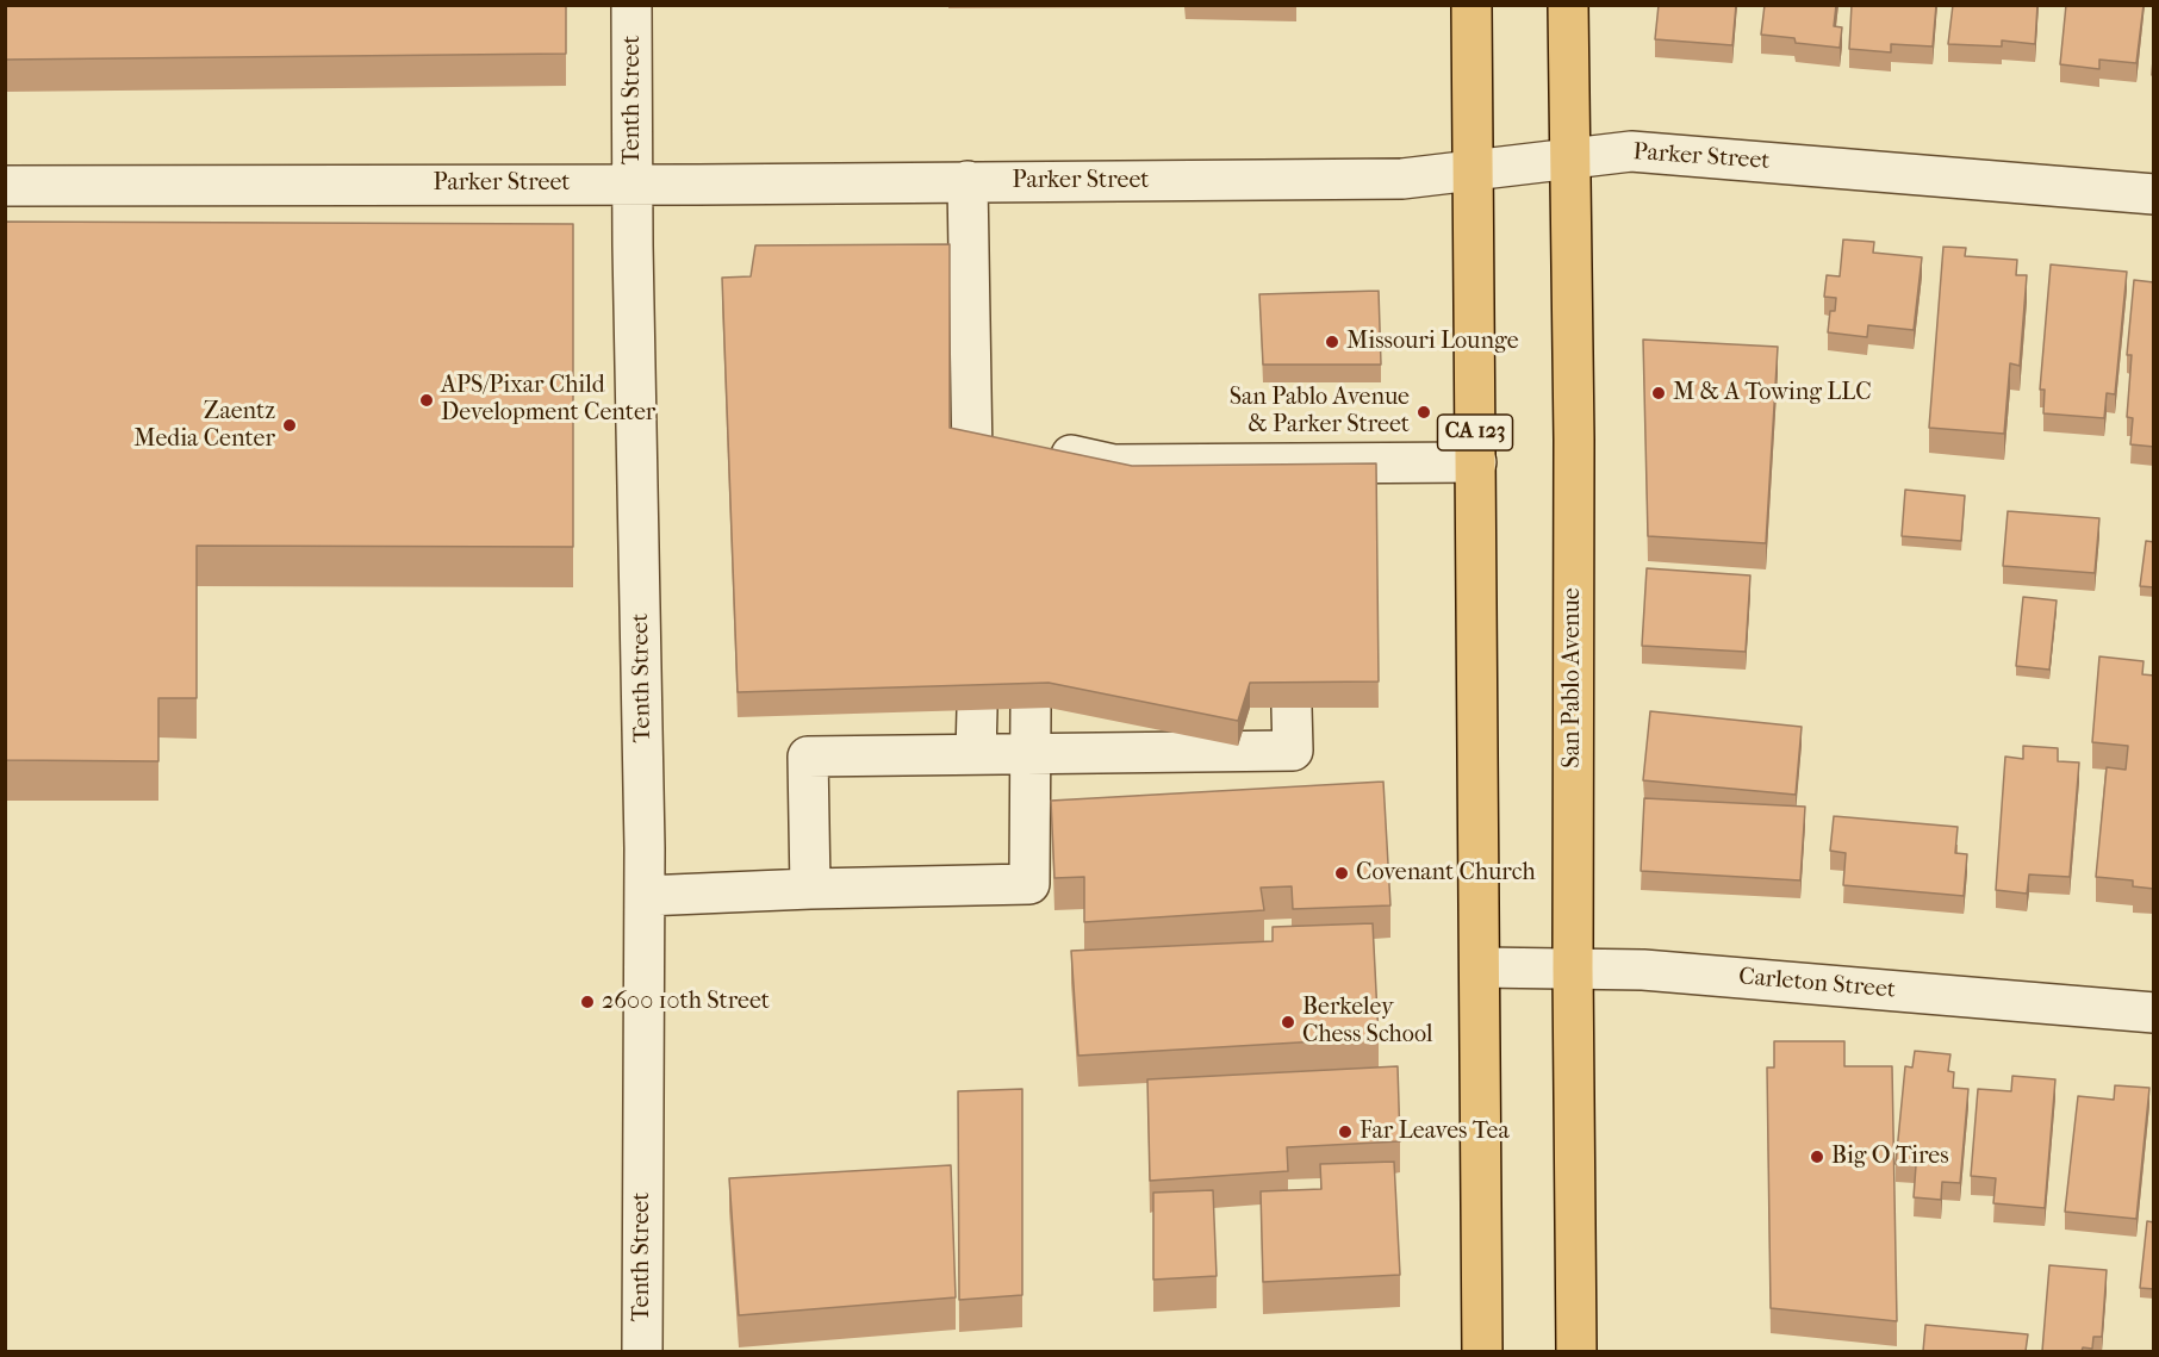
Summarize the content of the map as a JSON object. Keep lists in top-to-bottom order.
{
  "streets": {
    "main road": ["CA 123", "San Pablo Avenue"],
    "street": ["Tenth Street", "Parker Street", "Carleton Street"]
  },
  "crossings": [
    ["Tenth Street", "Parker Street"],
    ["Parker Street", "CA 123"],
    ["Parker Street", "San Pablo Avenue"],
    ["CA 123", "Carleton Street"],
    ["San Pablo Avenue", "Carleton Street"]
  ],
  "places": [
    "Missouri Lounge",
    "M & A Towing LLC",
    "APS/Pixar Child Development Center",
    "San Pablo Avenue & Parker Street",
    "Zaentz Media Center",
    "Covenant Church",
    "2600 10th Street",
    "Berkeley Chess School",
    "Far Leaves Tea",
    "Big O Tires"
  ]
}
